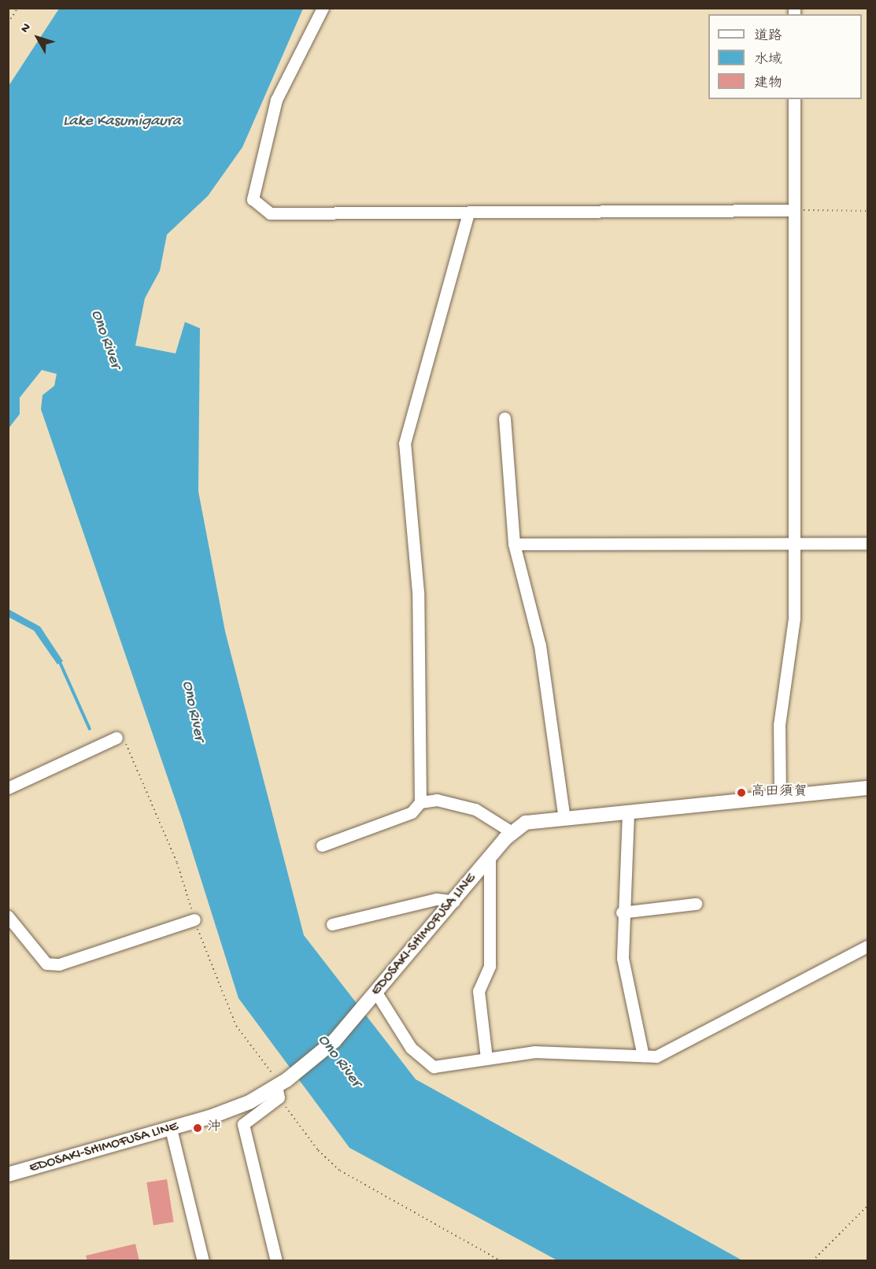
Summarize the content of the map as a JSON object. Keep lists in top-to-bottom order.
{
  "streets": {
    "main road": ["EDOSAKI-SHIMOFUSA LINE"]
  },
  "water": ["Lake Kasumigaura", "Ono River"],
  "places": ["高田須賀", "沖"],
  "legend": ["道路", "水域", "建物"],
  "north": "top left"
}
